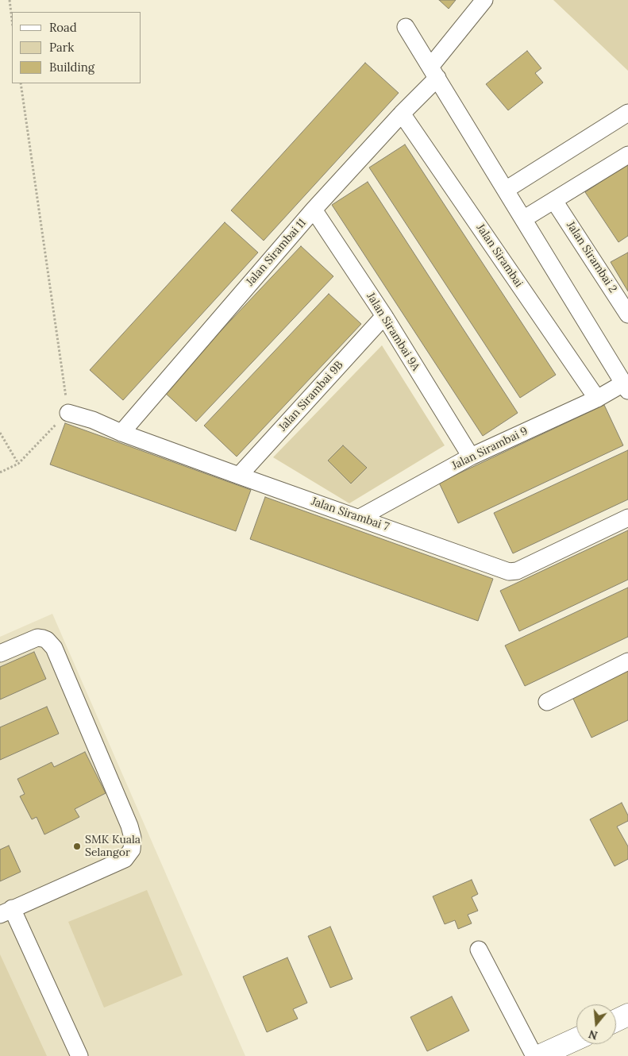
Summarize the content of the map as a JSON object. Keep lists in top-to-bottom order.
{
  "streets": {
    "street": [
      "Jalan Sirambai 11",
      "Jalan Sirambai",
      "Jalan Sirambai 2",
      "Jalan Sirambai 9A",
      "Jalan Sirambai 9B",
      "Jalan Sirambai 9",
      "Jalan Sirambai 7"
    ]
  },
  "crossings": [
    ["Jalan Sirambai 11", "Jalan Sirambai"],
    ["Jalan Sirambai 11", "Jalan Sirambai 9A"],
    ["Jalan Sirambai 11", "Jalan Sirambai 7"],
    ["Jalan Sirambai", "Jalan Sirambai 9"],
    ["Jalan Sirambai 9A", "Jalan Sirambai 9B"],
    ["Jalan Sirambai 9A", "Jalan Sirambai 9"],
    ["Jalan Sirambai 9B", "Jalan Sirambai 7"],
    ["Jalan Sirambai 9", "Jalan Sirambai 7"]
  ],
  "places": ["SMK Kuala Selangor"],
  "legend": ["Road", "Park", "Building"],
  "north": "bottom"
}
